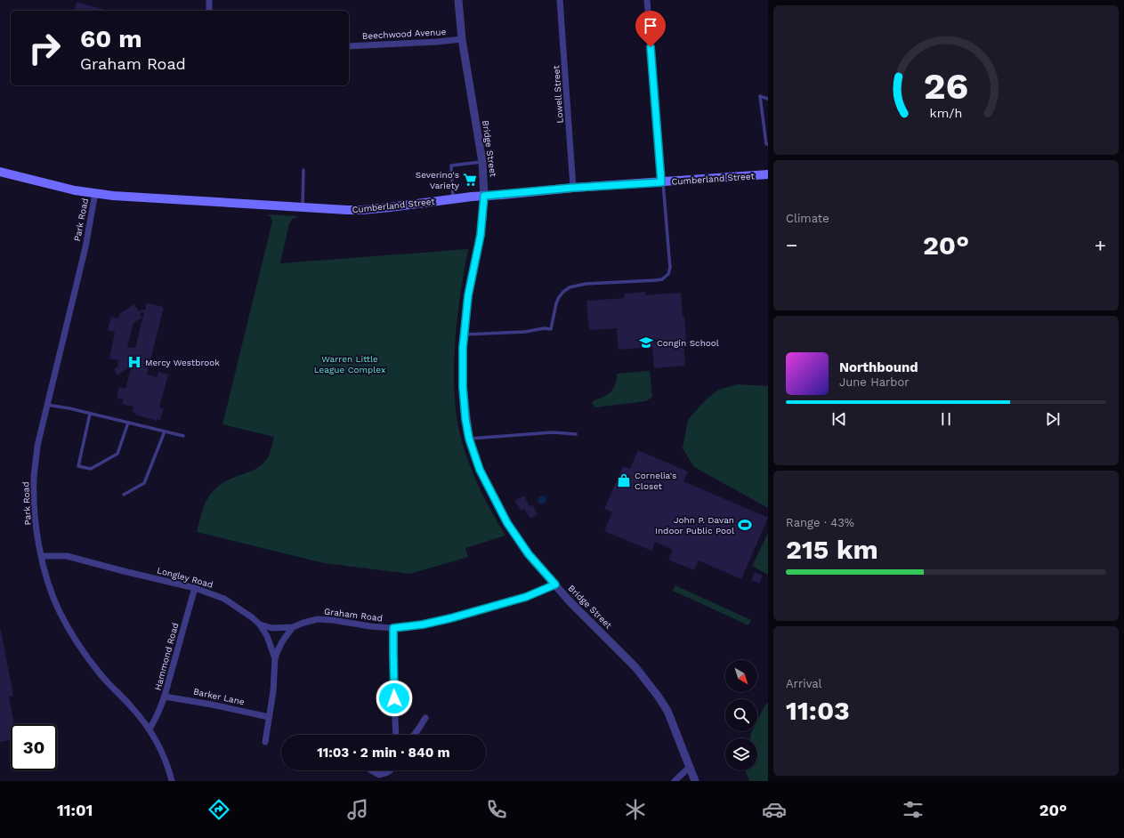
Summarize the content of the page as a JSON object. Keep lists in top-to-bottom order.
{
  "streets": {
    "main road": ["Cumberland Street"],
    "street": [
      "Beechwood Avenue",
      "Lowell Street",
      "Bridge Street",
      "Park Road",
      "Longley Road",
      "Graham Road",
      "Hammond Road",
      "Barker Lane"
    ]
  },
  "crossings": [
    ["Beechwood Avenue", "Bridge Street"],
    ["Lowell Street", "Cumberland Street"],
    ["Bridge Street", "Cumberland Street"],
    ["Bridge Street", "Graham Road"],
    ["Cumberland Street", "Park Road"],
    ["Park Road", "Longley Road"],
    ["Park Road", "Hammond Road"],
    ["Longley Road", "Graham Road"],
    ["Longley Road", "Hammond Road"],
    ["Longley Road", "Barker Lane"],
    ["Hammond Road", "Barker Lane"]
  ],
  "parks": ["Warren Little League Complex"],
  "places": {
    "supermarket": ["Severino's Variety"],
    "school or university": ["Congin School"],
    "hospital": ["Mercy Westbrook"],
    "shop": ["Cornelia's Closet"],
    "sports": ["John P. Davan Indoor Public Pool"]
  },
  "north": "bottom right",
  "page": {
    "turn": ["60 m", "Graham Road"],
    "tile": [
      "Climate",
      ["Range · 43%", "215 km"],
      ["Arrival", "11:03"]
    ],
    "heat": ["−", "20°", "+"],
    "song": ["Northbound", "June Harbor"],
    "limit": "30",
    "trip": "11:03 · 2 min · 840 m",
    "tabs": ["11:01", "20°"],
    "gauge": ["26", "km/h"]
  }
}
